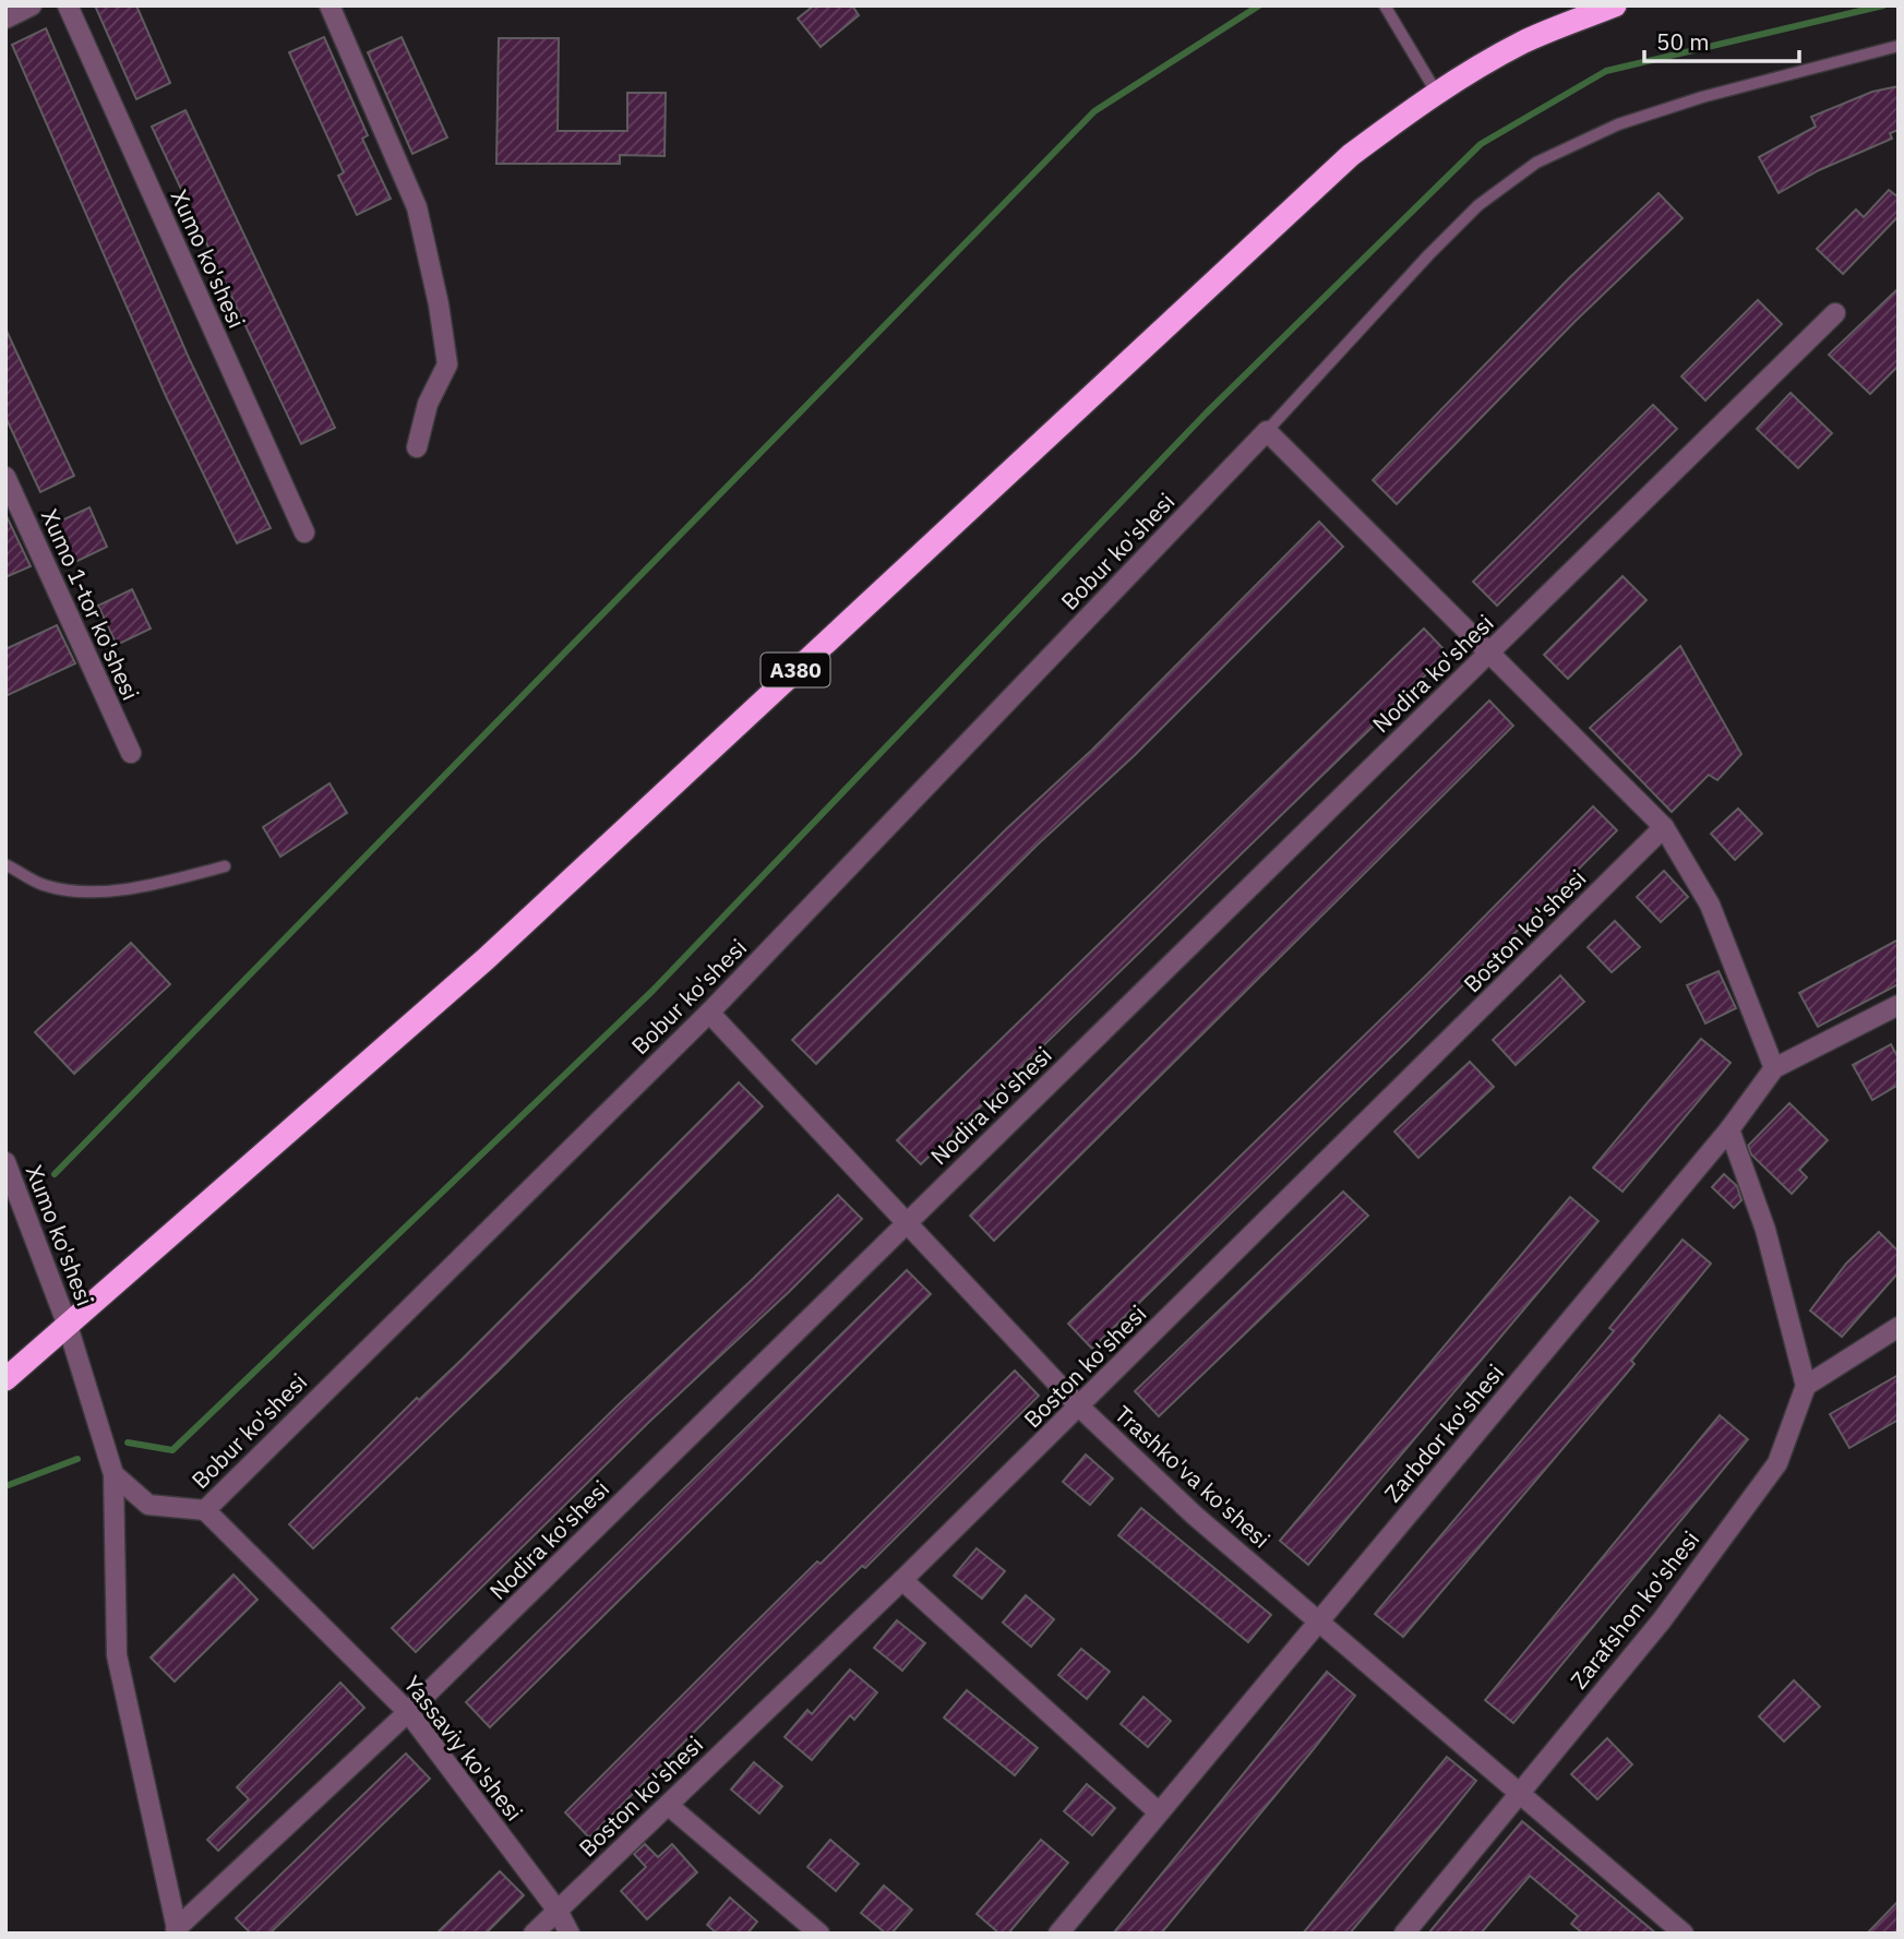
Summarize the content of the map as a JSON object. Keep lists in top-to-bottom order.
{
  "streets": {
    "highway": ["A380"],
    "street": [
      "Xumo ko'shesi",
      "Bobur ko'shesi",
      "Xumo 1-tor ko'shesi",
      "Nodira ko'shesi",
      "Boston ko'shesi",
      "Zarbdor ko'shesi",
      "Trashko'va ko'shesi",
      "Zarafshon ko'shesi",
      "Yassaviy ko'shesi"
    ]
  },
  "crossings": [
    ["Xumo ko'shesi", "Bobur ko'shesi"],
    ["Xumo ko'shesi", "A380"],
    ["Xumo ko'shesi", "Nodira ko'shesi"],
    ["Bobur ko'shesi", "Trashko'va ko'shesi"],
    ["Bobur ko'shesi", "Yassaviy ko'shesi"],
    ["Nodira ko'shesi", "Trashko'va ko'shesi"],
    ["Nodira ko'shesi", "Yassaviy ko'shesi"],
    ["Boston ko'shesi", "Trashko'va ko'shesi"],
    ["Boston ko'shesi", "Yassaviy ko'shesi"],
    ["Zarbdor ko'shesi", "Trashko'va ko'shesi"],
    ["Trashko'va ko'shesi", "Zarafshon ko'shesi"]
  ],
  "scale_bar": "50 m"
}
